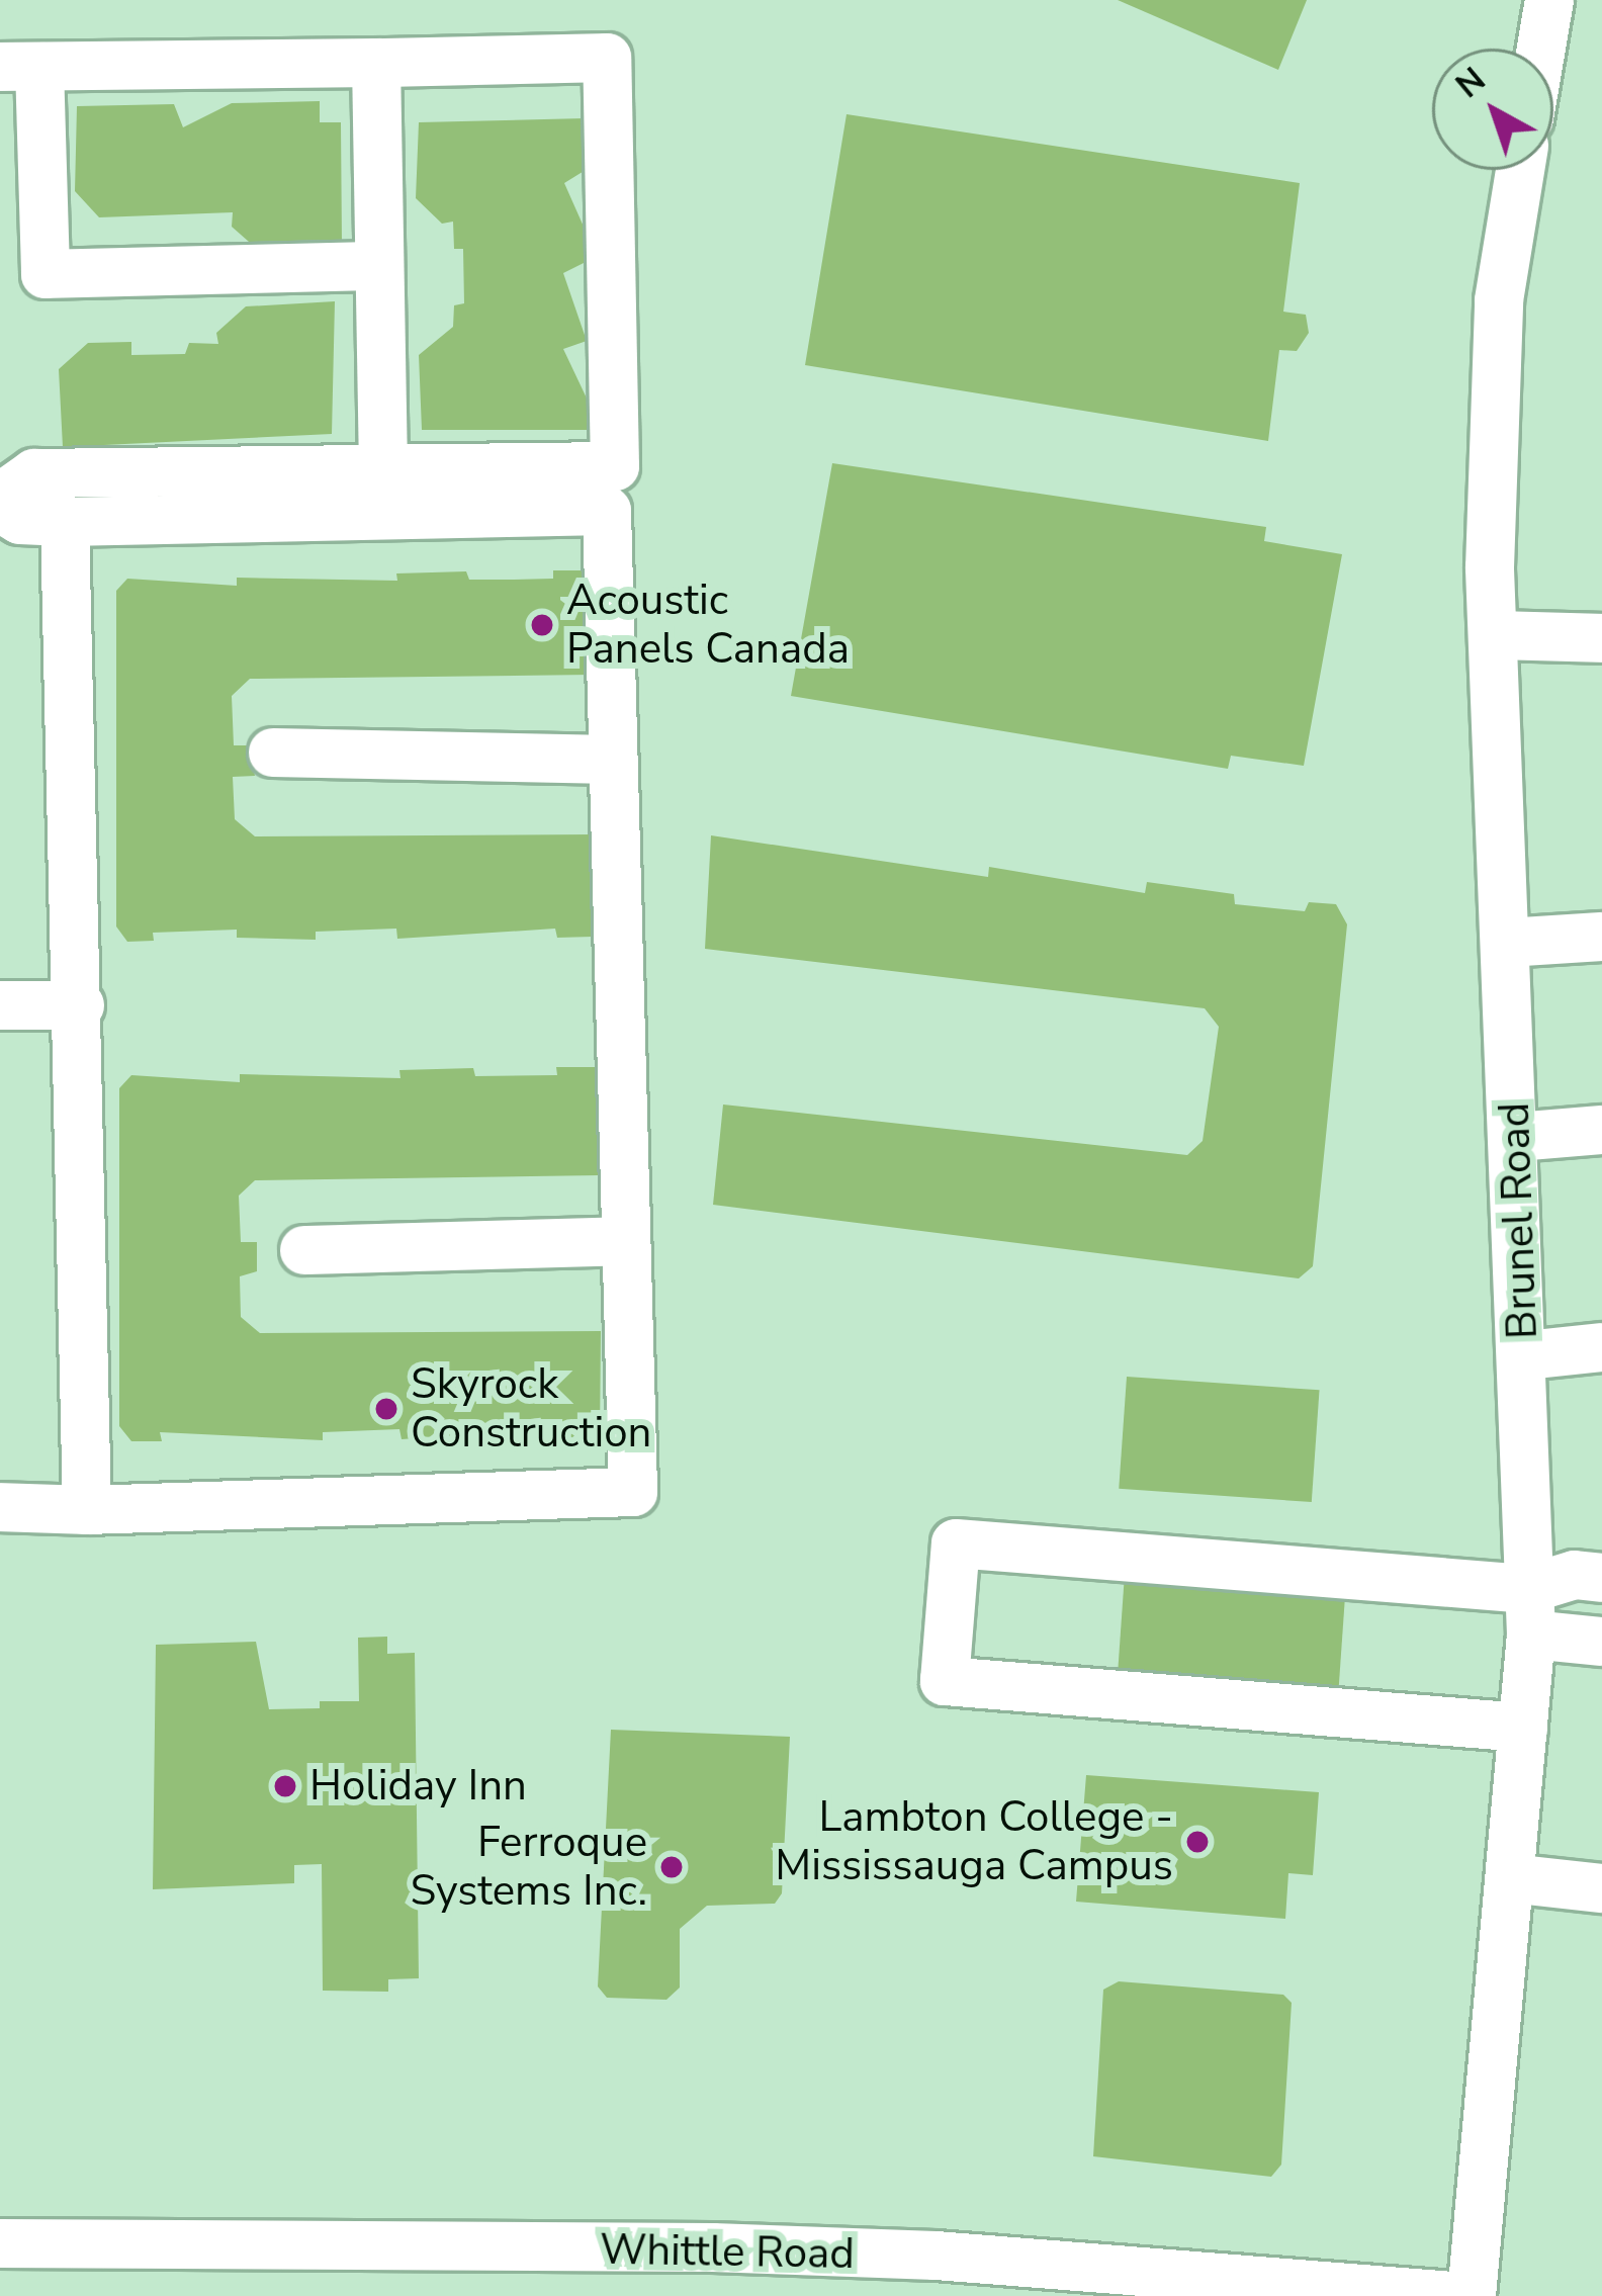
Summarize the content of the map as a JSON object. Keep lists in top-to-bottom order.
{
  "streets": {
    "street": ["Brunel Road", "Whittle Road"]
  },
  "places": [
    "Acoustic Panels Canada",
    "Skyrock Construction",
    "Holiday Inn",
    "Lambton College - Mississauga Campus",
    "Ferroque Systems Inc."
  ],
  "north": "top left"
}
